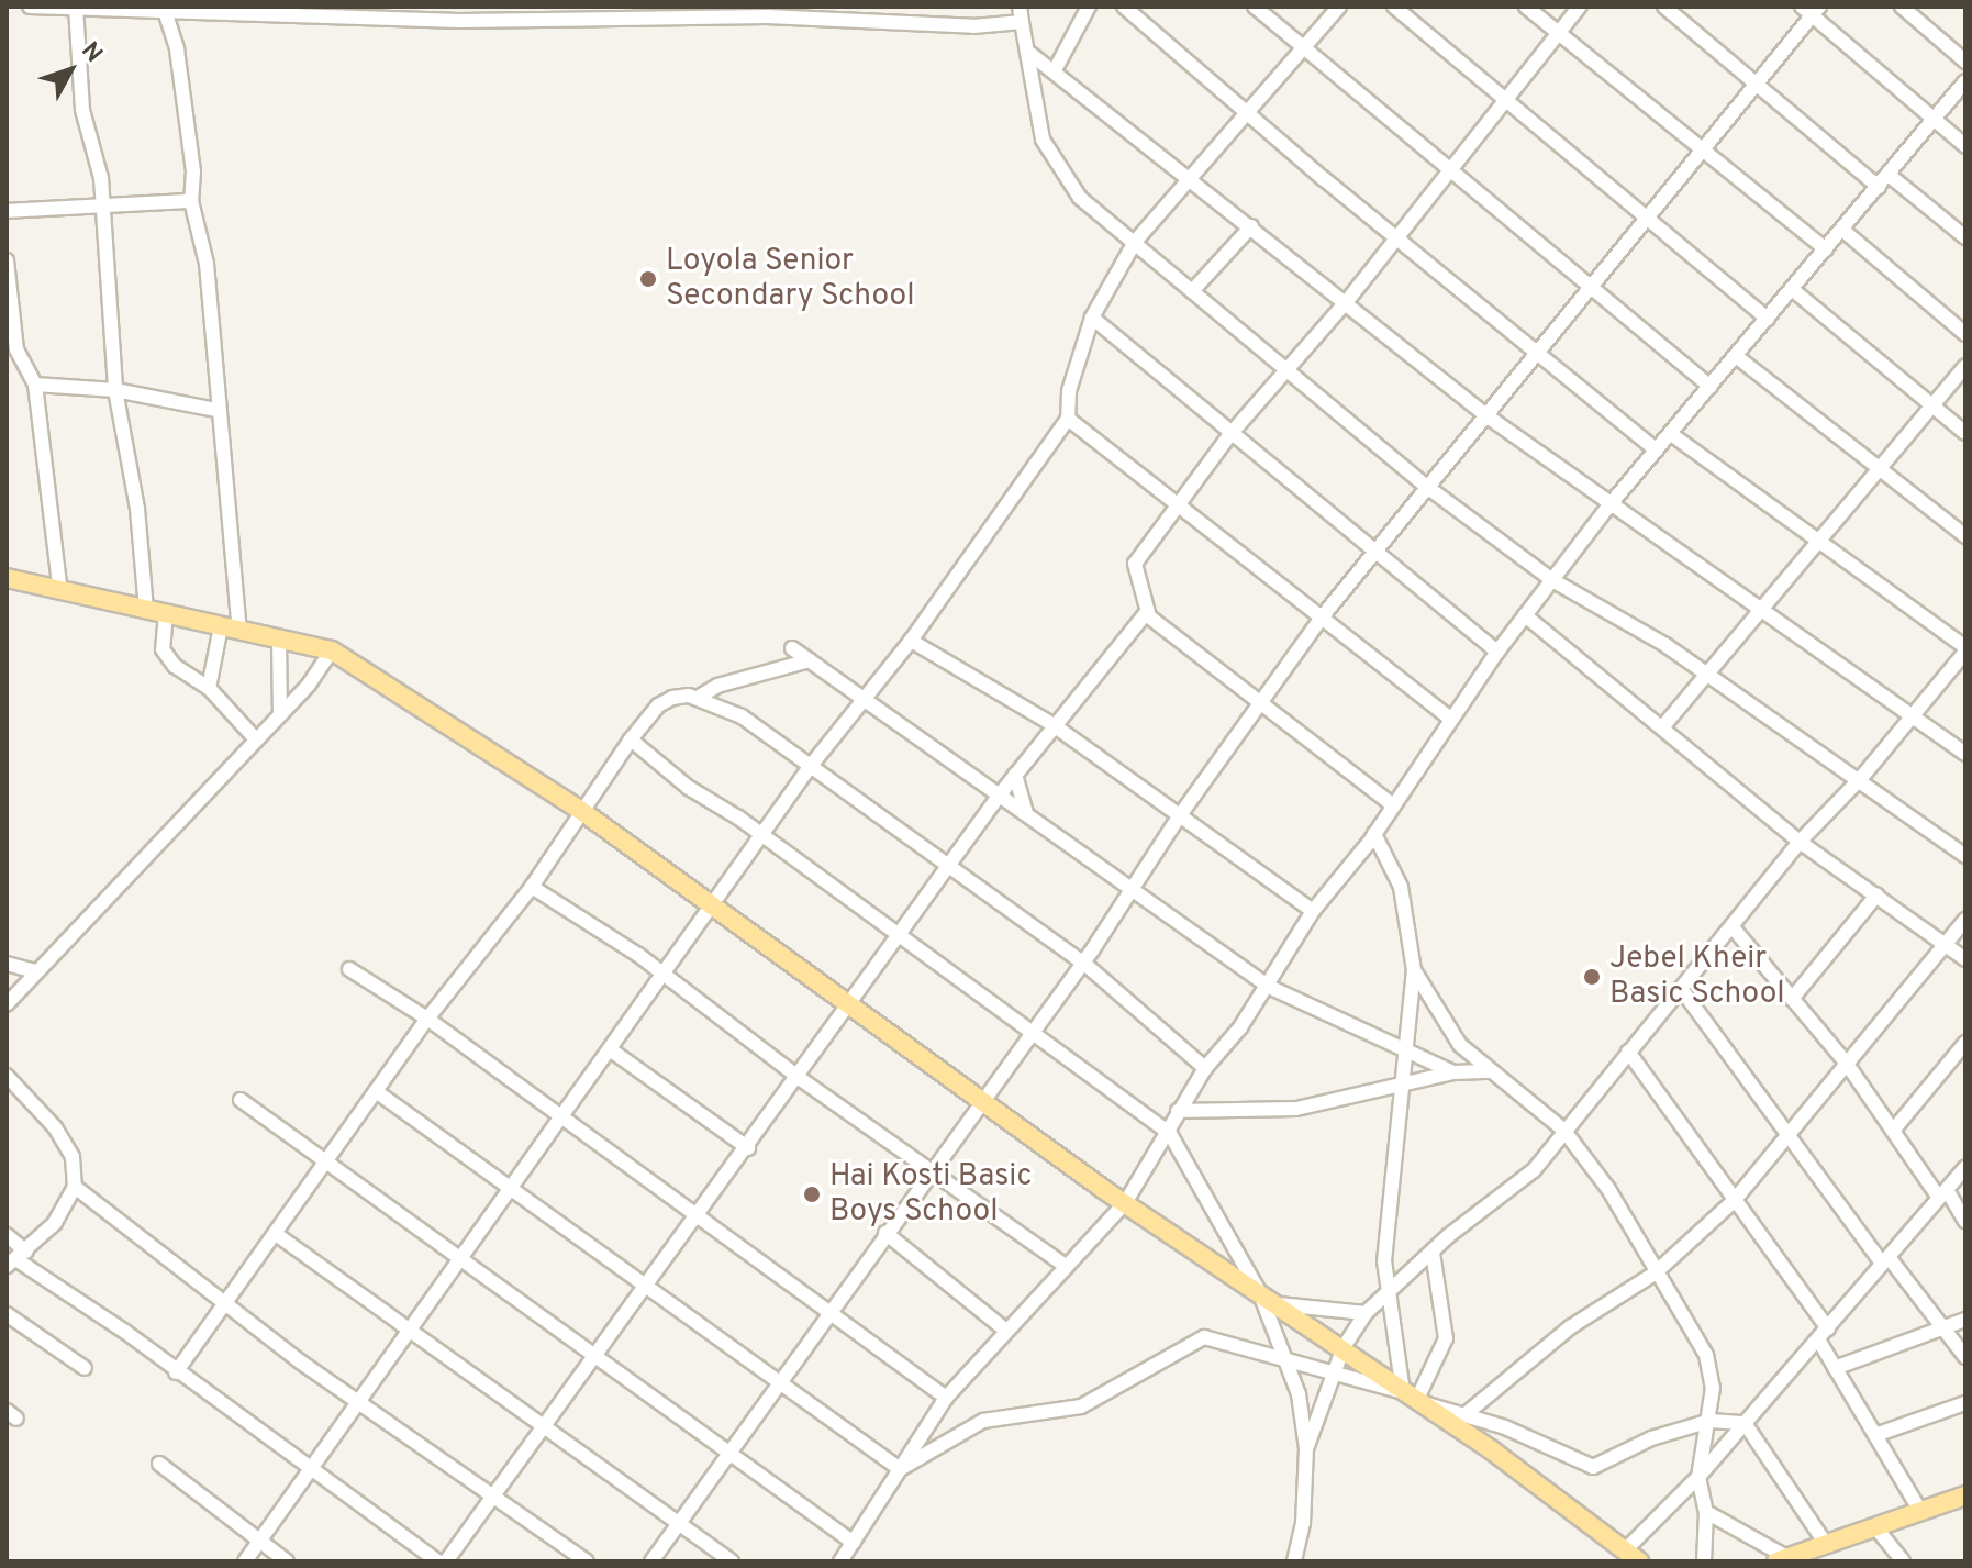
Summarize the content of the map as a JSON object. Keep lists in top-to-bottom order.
{
  "places": ["Loyola Senior Secondary School", "Jebel Kheir Basic School", "Hai Kosti Basic Boys School"],
  "north": "top right"
}
